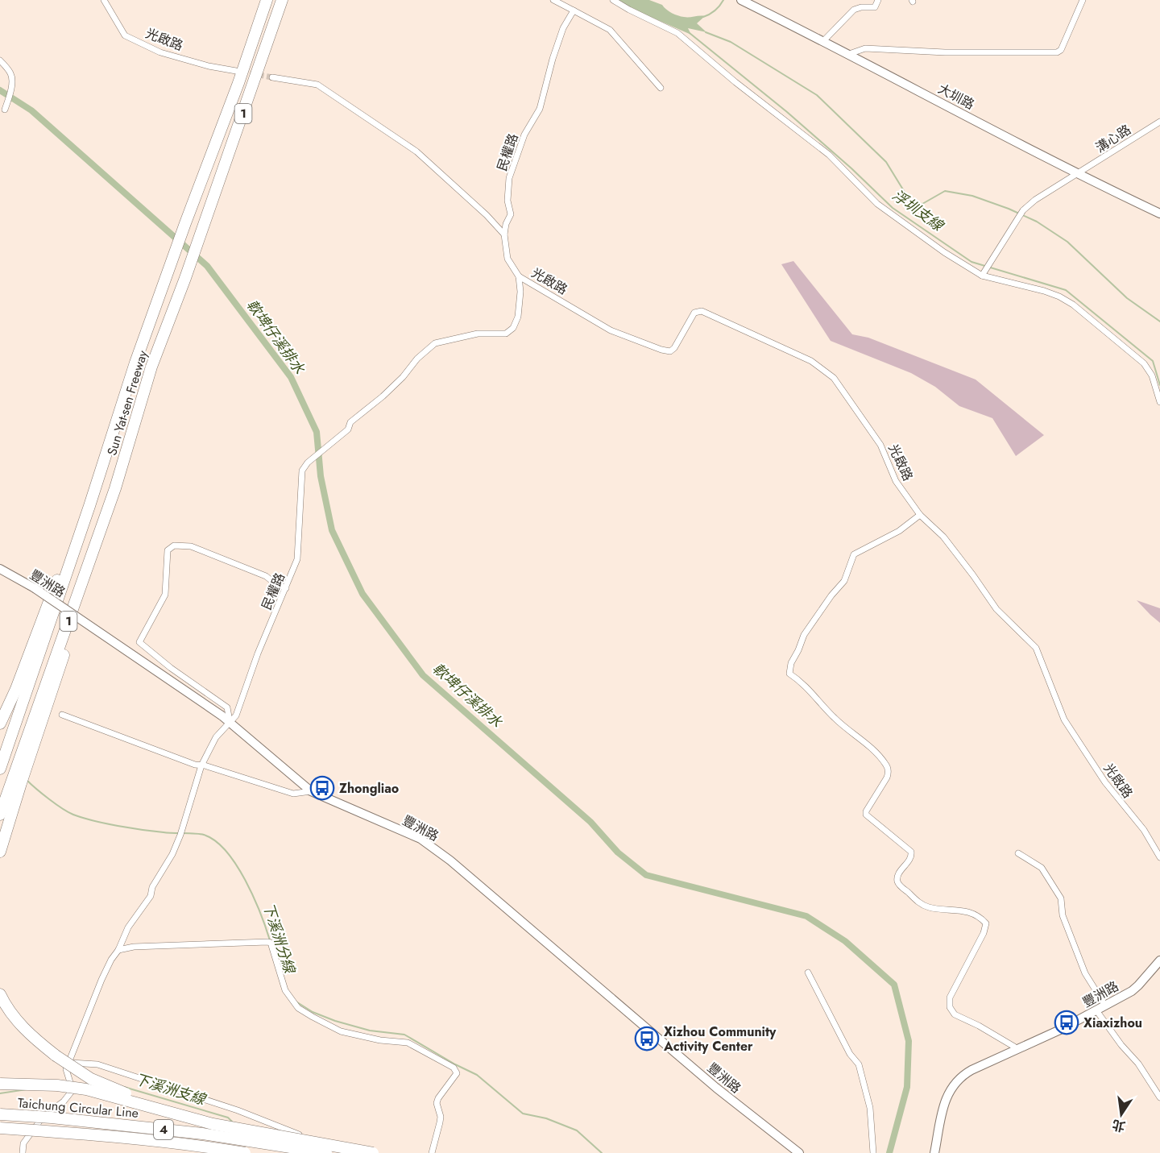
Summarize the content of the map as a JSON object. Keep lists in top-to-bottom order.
{
  "streets": {
    "highway": [
      "1",
      "Sun Yat-sen Freeway",
      "Taichung Circular Line",
      "4"
    ],
    "street": [
      "光啟路",
      "大圳路",
      "溝心路",
      "民權路",
      "豐洲路"
    ]
  },
  "crossings": [
    ["光啟路", "民權路"],
    ["大圳路", "溝心路"],
    ["民權路", "豐洲路"]
  ],
  "water": [
    "浮圳支線",
    "軟埤仔溪排水",
    "下溪洲分線",
    "下溪洲支線"
  ],
  "places": {
    "bus stop": ["Zhongliao", "Xiaxizhou", "Xizhou Community Activity Center"]
  },
  "north": "bottom"
}
